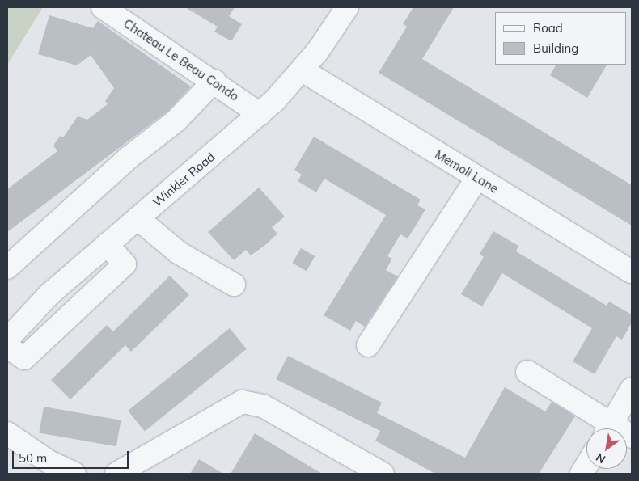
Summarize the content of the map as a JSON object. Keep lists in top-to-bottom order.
{
  "streets": {
    "street": ["Chateau Le Beau Condo", "Memoli Lane", "Winkler Road"]
  },
  "crossings": [
    ["Chateau Le Beau Condo", "Winkler Road"],
    ["Memoli Lane", "Winkler Road"]
  ],
  "legend": ["Road", "Building"],
  "scale_bar": "50 m",
  "north": "bottom left"
}
